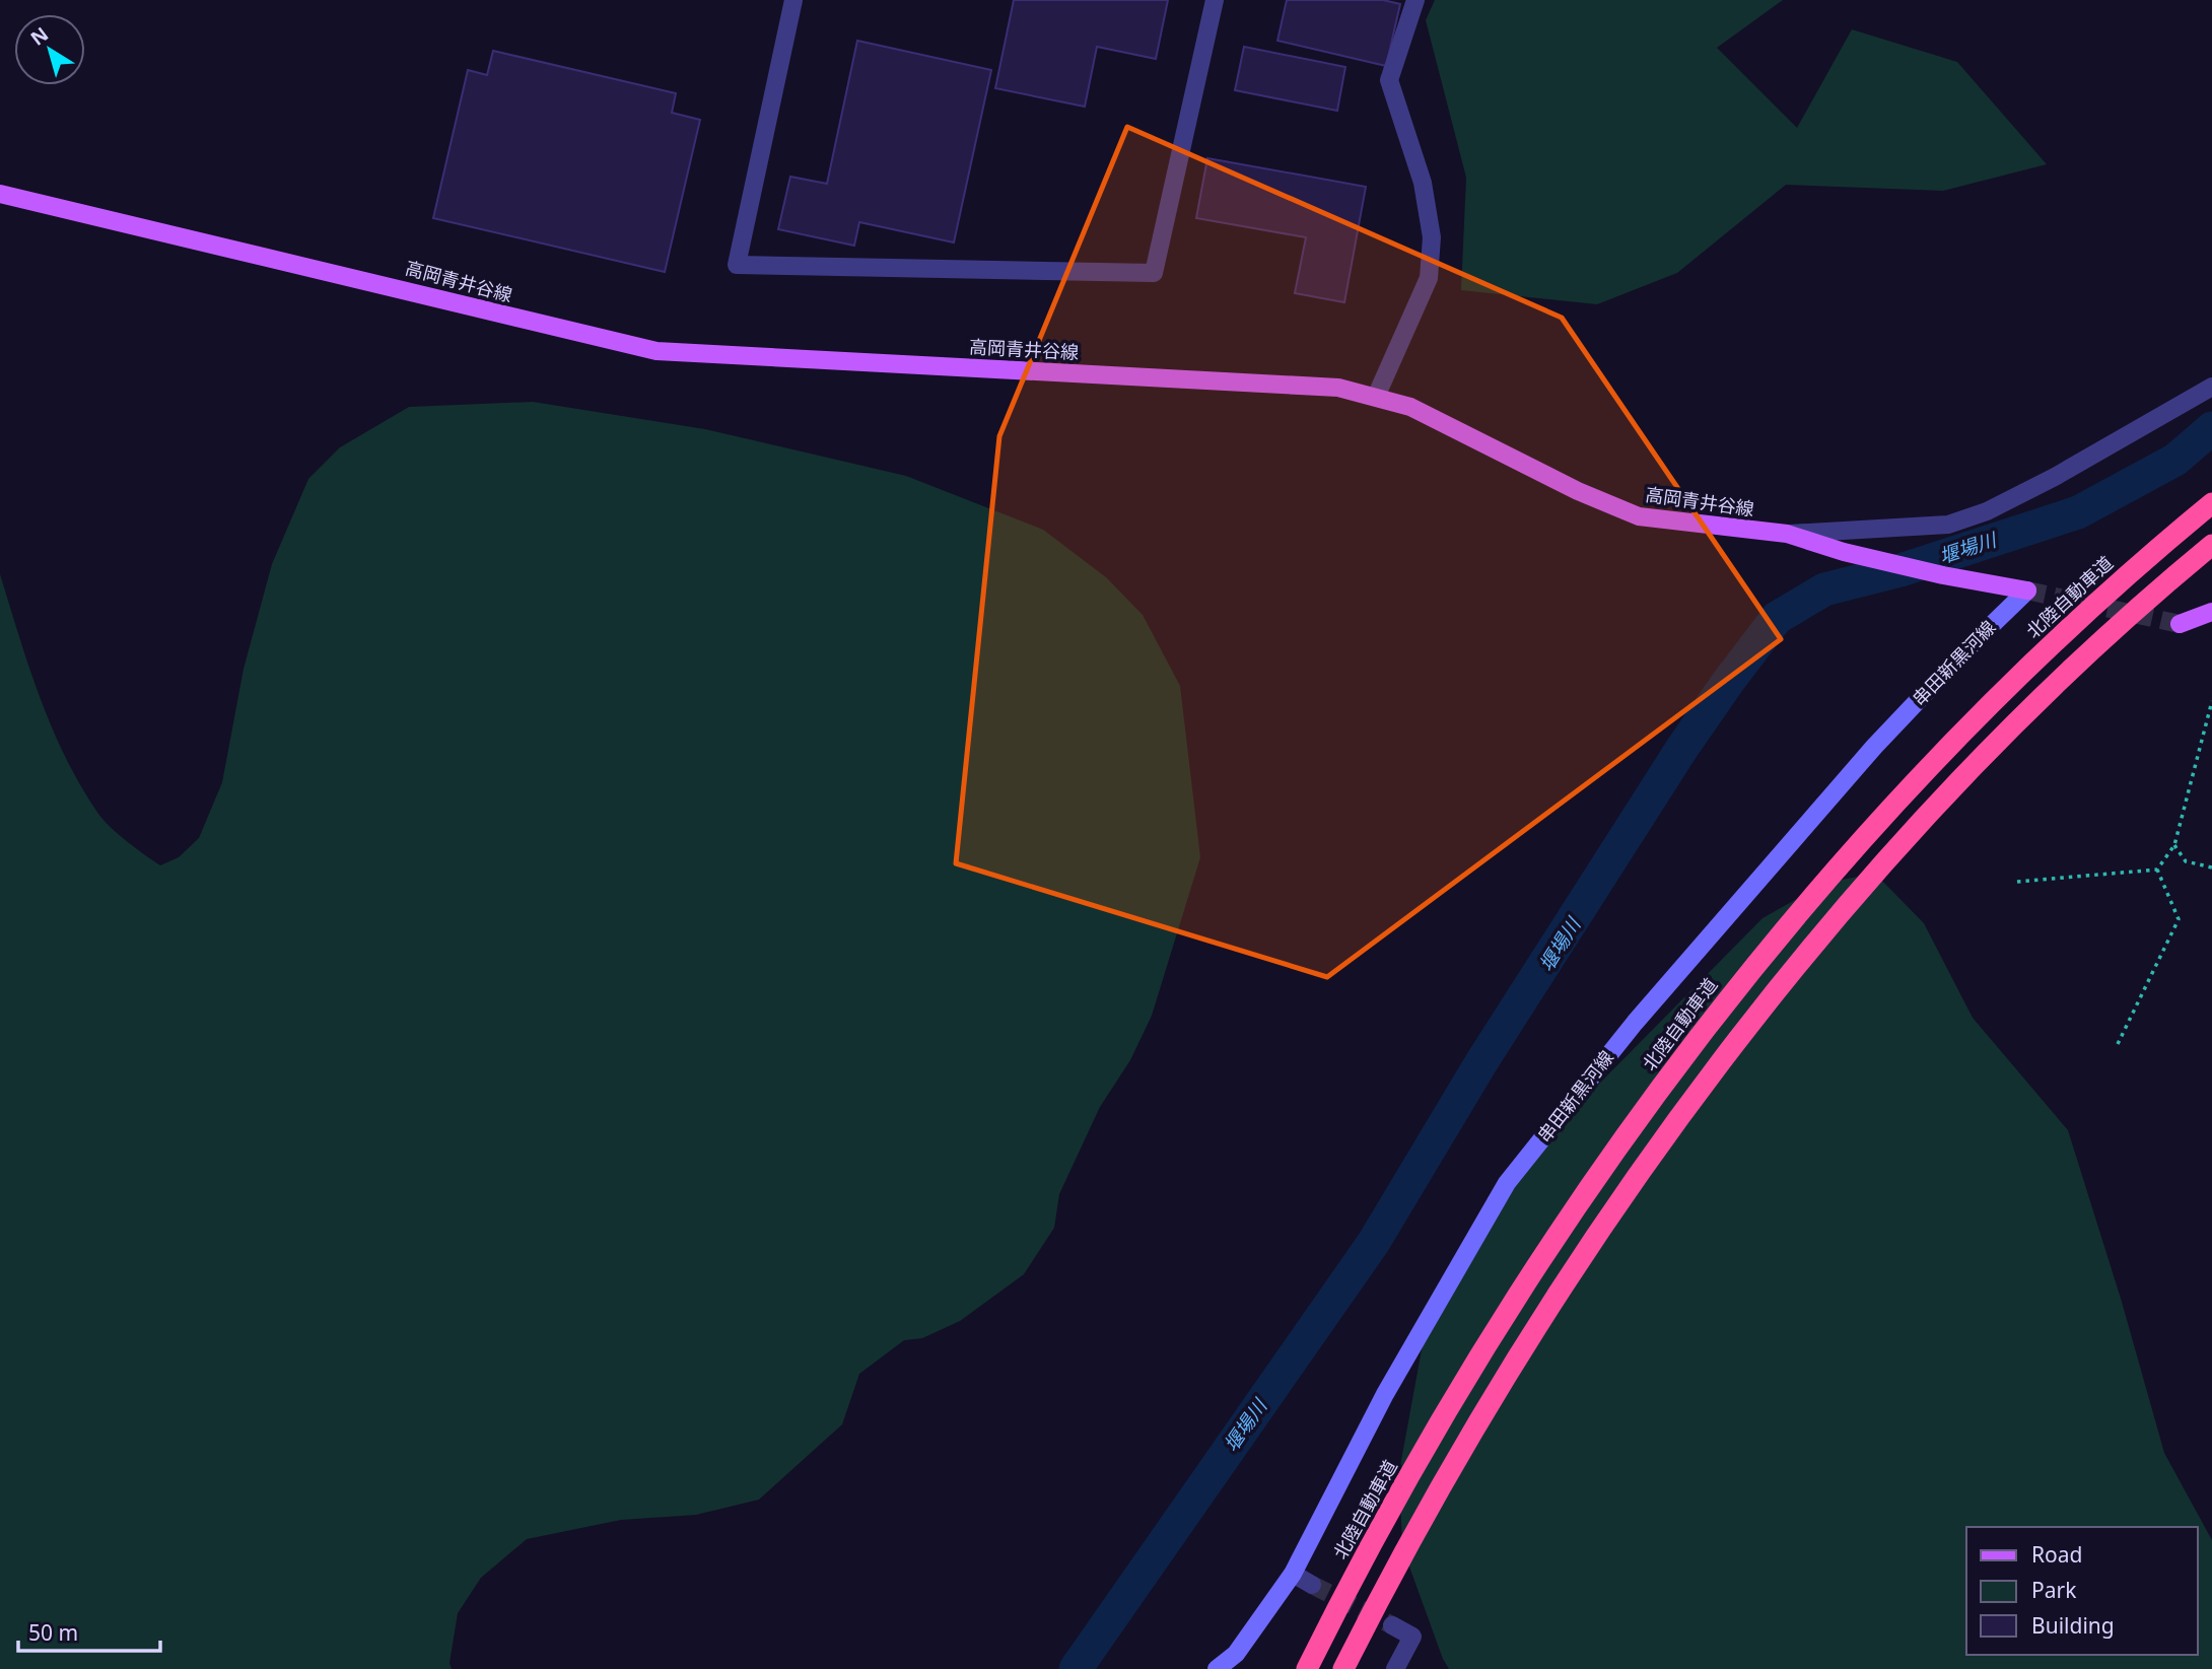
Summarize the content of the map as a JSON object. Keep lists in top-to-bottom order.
{
  "streets": {
    "highway": ["北陸自動車道"],
    "main road": ["高岡青井谷線", "串田新黒河線"]
  },
  "crossings": [
    ["高岡青井谷線", "串田新黒河線"]
  ],
  "water": ["堰場川"],
  "legend": ["Road", "Park", "Building"],
  "scale_bar": "50 m",
  "north": "top left"
}
